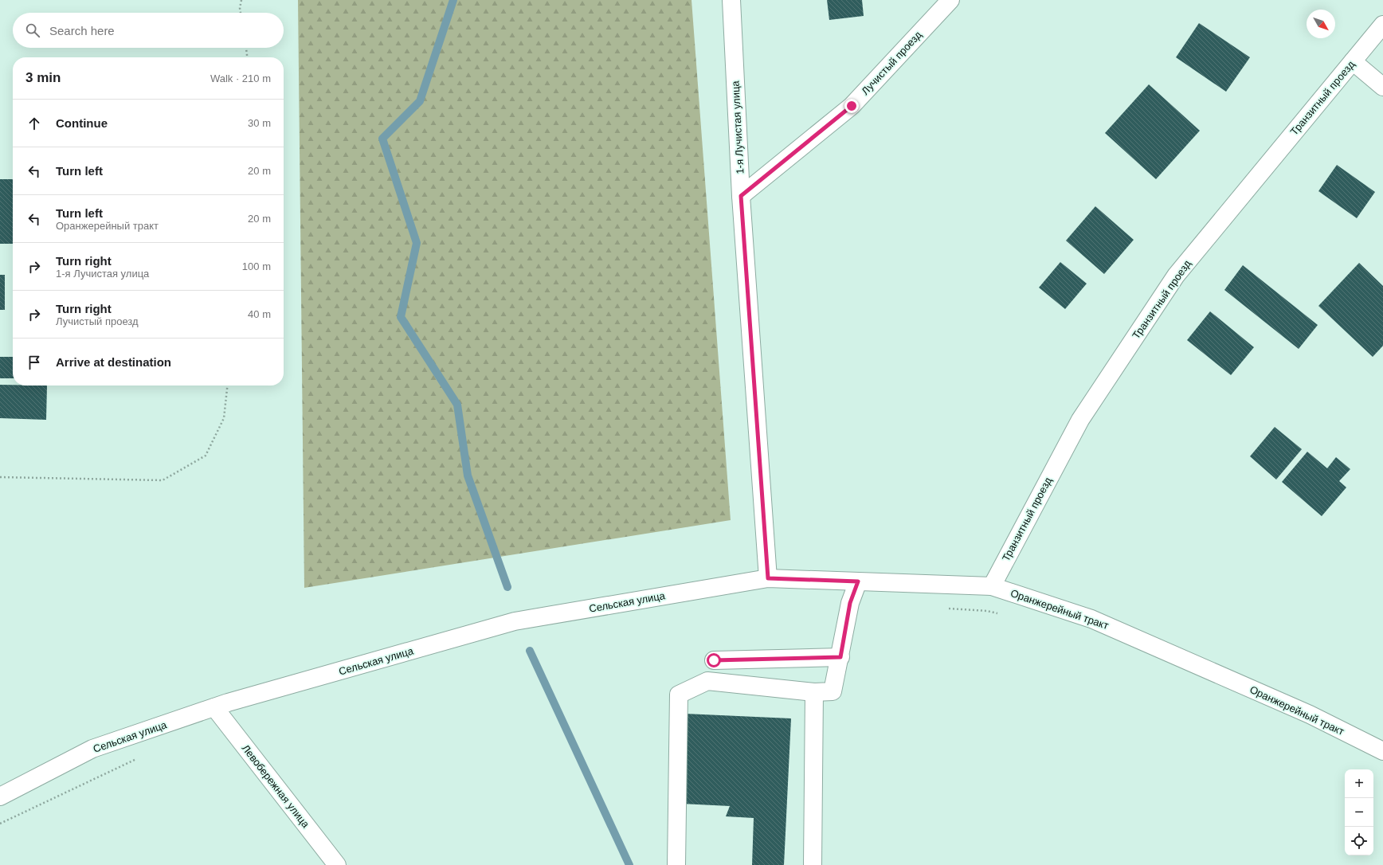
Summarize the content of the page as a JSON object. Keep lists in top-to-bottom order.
{
  "streets": {
    "street": [
      "Лучистый проезд",
      "Транзитный проезд",
      "1-я Лучистая улица",
      "Сельская улица",
      "Оранжерейный тракт",
      "Левобережная улица"
    ]
  },
  "crossings": [
    ["Лучистый проезд", "1-я Лучистая улица"],
    ["Транзитный проезд", "Оранжерейный тракт"],
    ["1-я Лучистая улица", "Сельская улица"],
    ["1-я Лучистая улица", "Оранжерейный тракт"],
    ["Сельская улица", "Оранжерейный тракт"],
    ["Сельская улица", "Левобережная улица"]
  ],
  "north": "bottom right",
  "page": {
    "search": "Search here",
    "heading": ["3 min", "Walk · 210 m"],
    "list": [
      ["Continue", "30 m"],
      ["Turn left", "20 m"],
      ["Turn left", "Оранжерейный тракт", "20 m"],
      ["Turn right", "1-я Лучистая улица", "100 m"],
      ["Turn right", "Лучистый проезд", "40 m"],
      "Arrive at destination"
    ],
    "map_buttons": ["+", "−"]
  }
}
